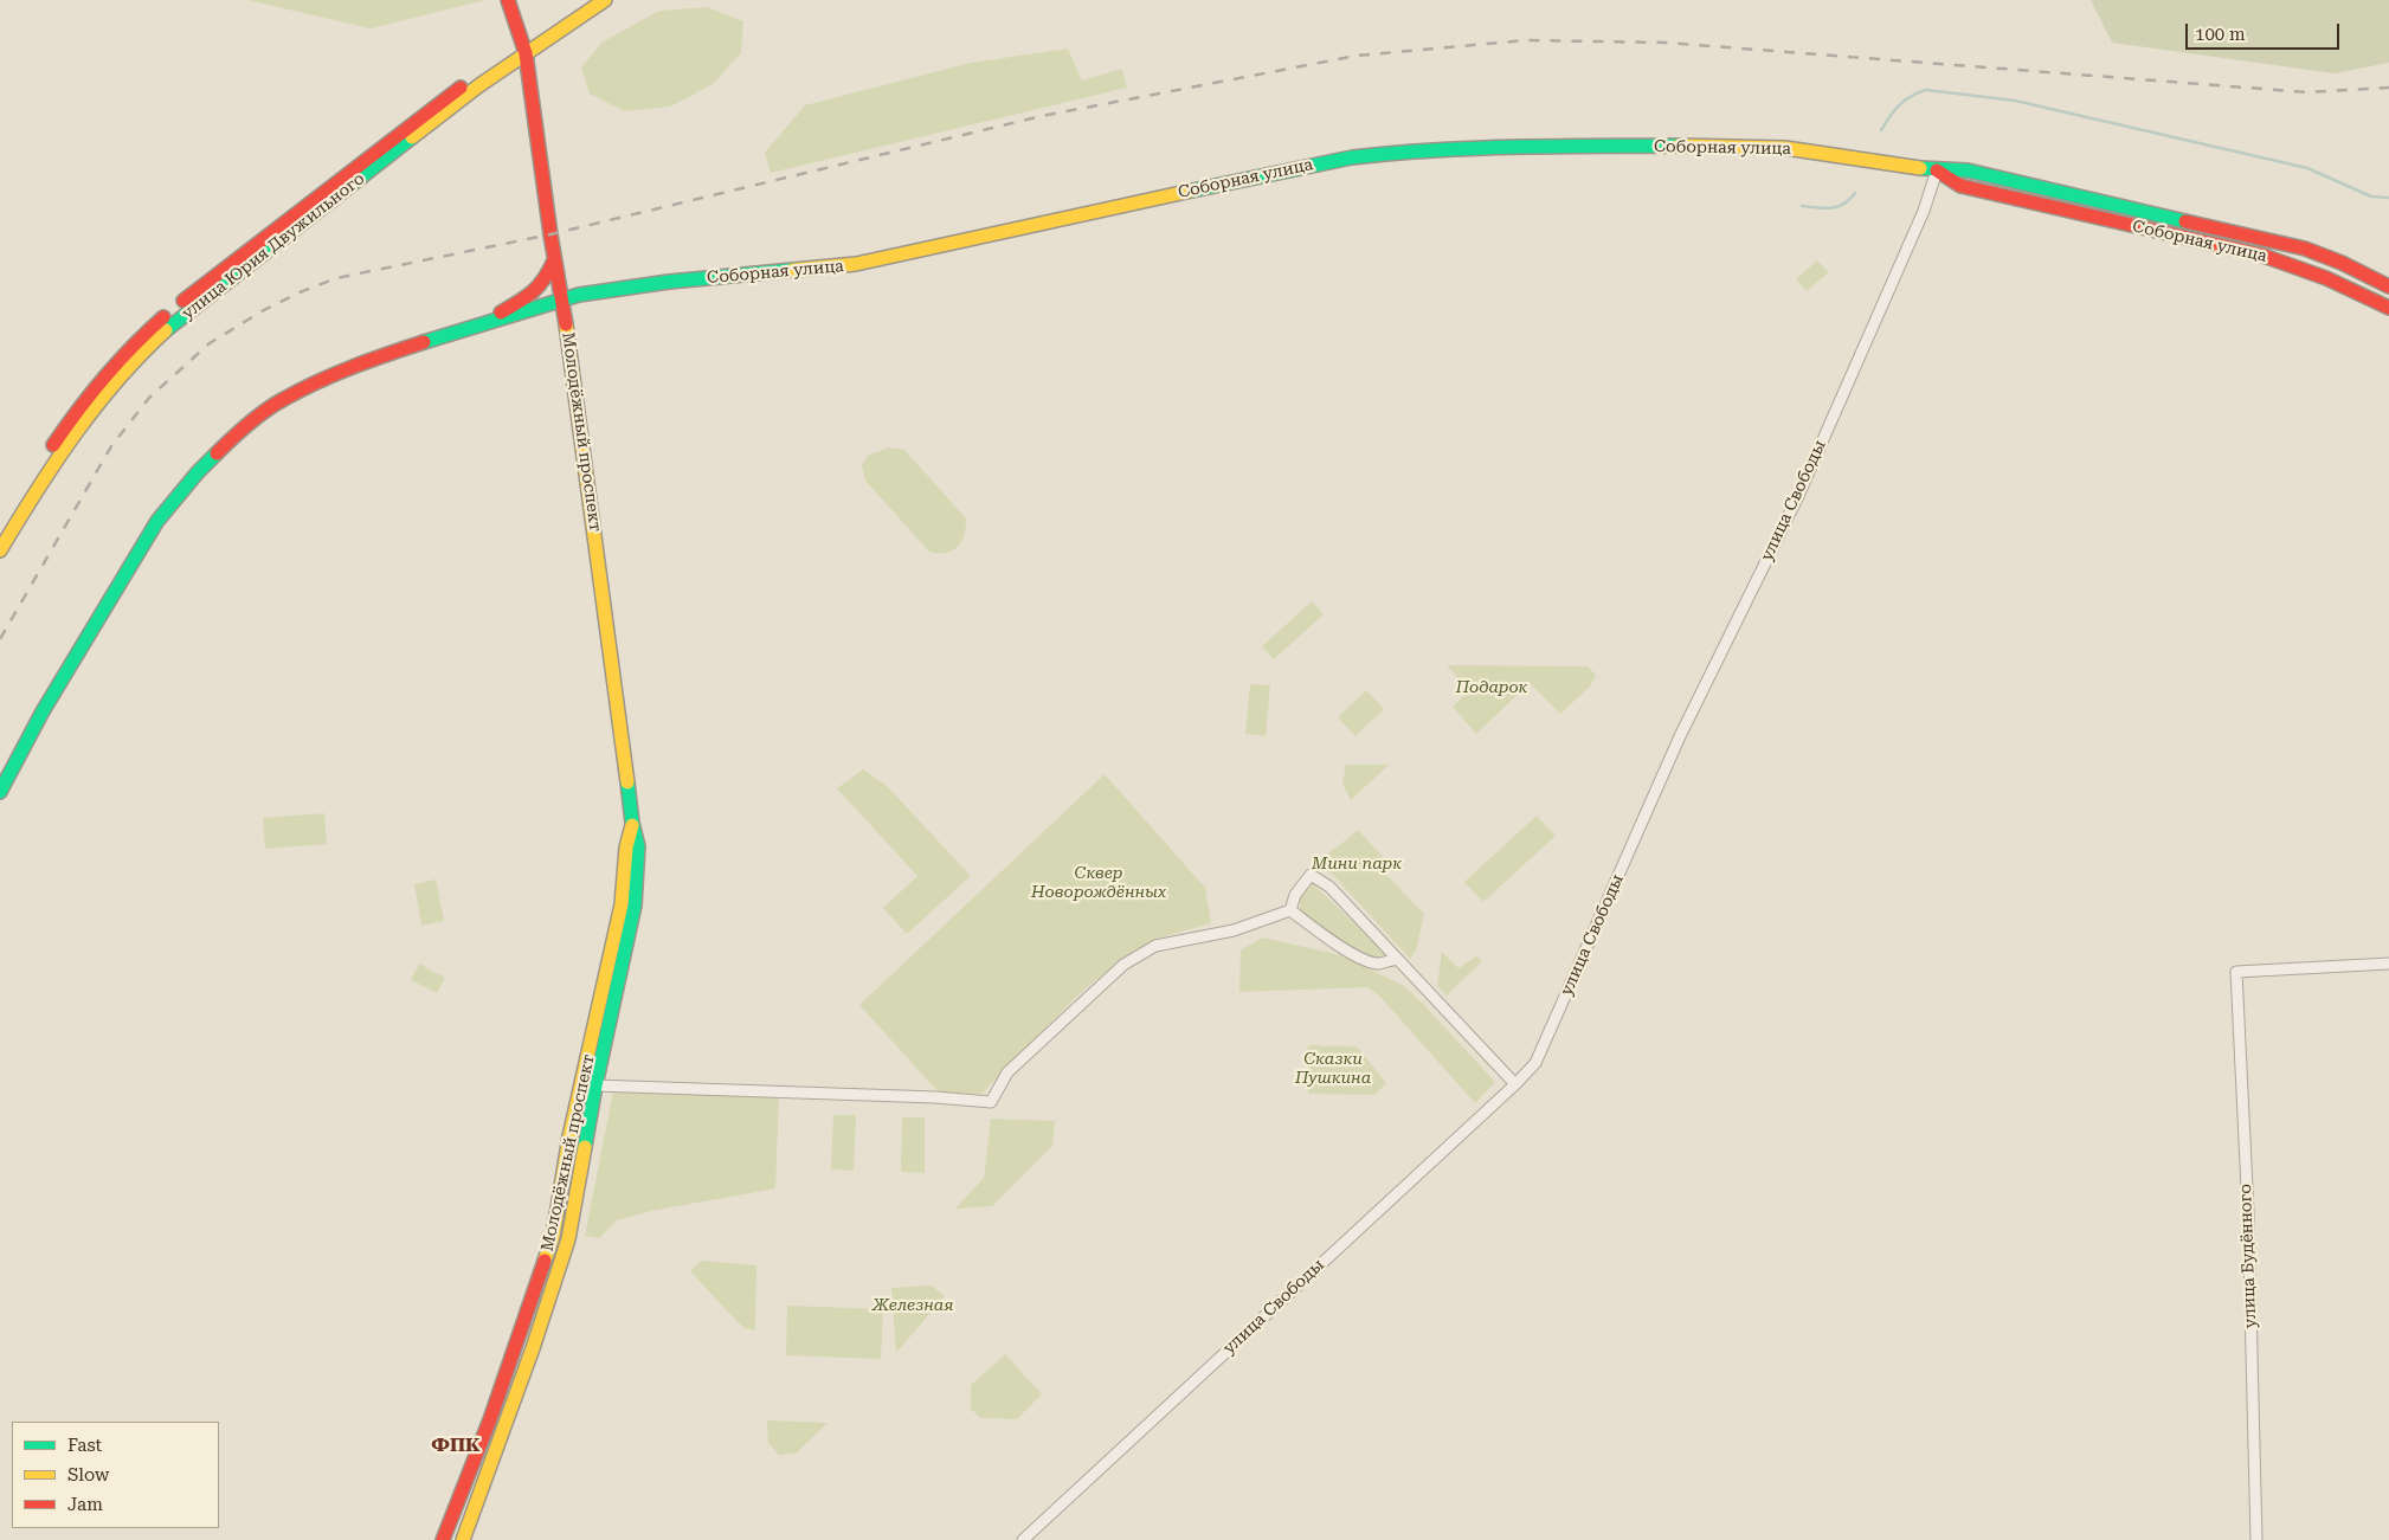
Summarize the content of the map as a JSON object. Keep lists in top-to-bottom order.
{
  "streets": {
    "main road": ["Соборная улица", "улица Юрия Двужильного", "Молодёжный проспект"],
    "street": ["улица Свободы", "улица Будённого"]
  },
  "crossings": [
    ["Соборная улица", "Молодёжный проспект"],
    ["Соборная улица", "улица Свободы"],
    ["улица Юрия Двужильного", "Молодёжный проспект"]
  ],
  "districts": ["ФПК"],
  "parks": [
    "Подарок",
    "Мини парк",
    "Сквер Новорождённых",
    "Сказки Пушкина",
    "Железная"
  ],
  "legend": ["Fast", "Slow", "Jam"],
  "scale_bar": "100 m"
}
